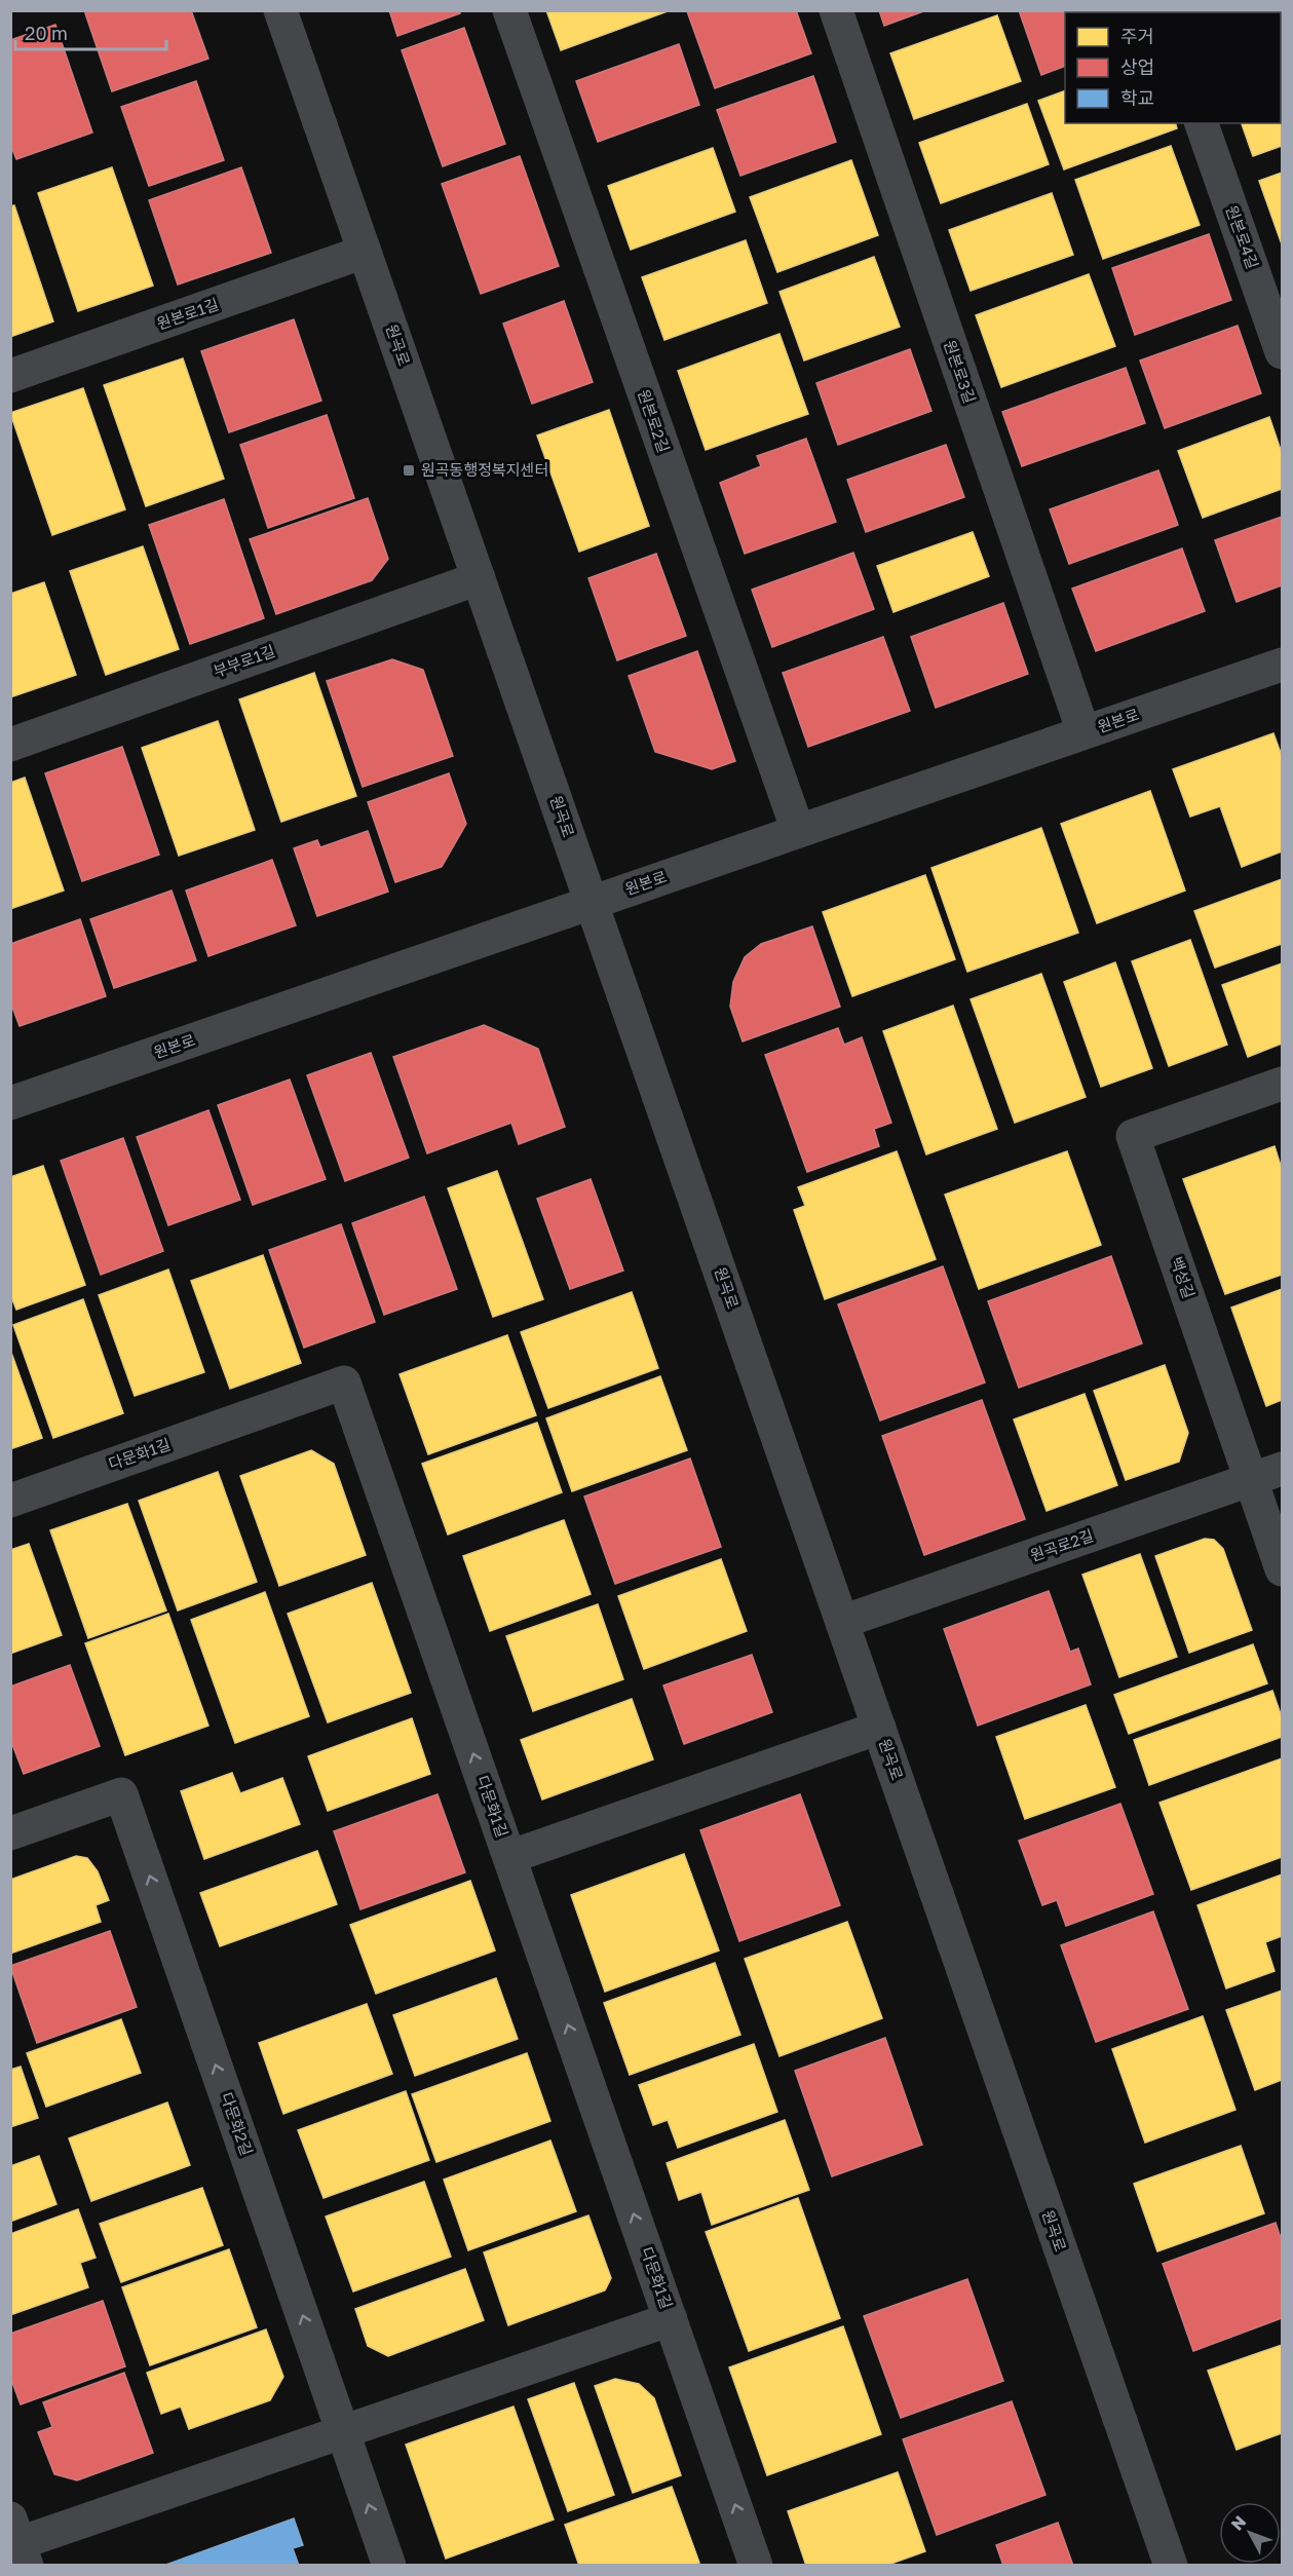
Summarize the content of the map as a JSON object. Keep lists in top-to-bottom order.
{
  "streets": {
    "street": [
      "원본로4길",
      "원본로1길",
      "원곡로",
      "원본로3길",
      "원본로2길",
      "부부로1길",
      "원본로",
      "백성길",
      "다문화1길",
      "원곡로2길",
      "다문화2길"
    ]
  },
  "crossings": [
    ["원본로1길", "원곡로"],
    ["원곡로", "부부로1길"],
    ["원곡로", "원본로"],
    ["원곡로", "원곡로2길"],
    ["원본로3길", "원본로"],
    ["원본로2길", "원본로"],
    ["백성길", "원곡로2길"]
  ],
  "one_way": ["다문화1길", "다문화2길"],
  "places": {
    "transit": ["원곡동행정복지센터"]
  },
  "legend": ["주거", "상업", "학교"],
  "scale_bar": "20 m",
  "north": "top left"
}
